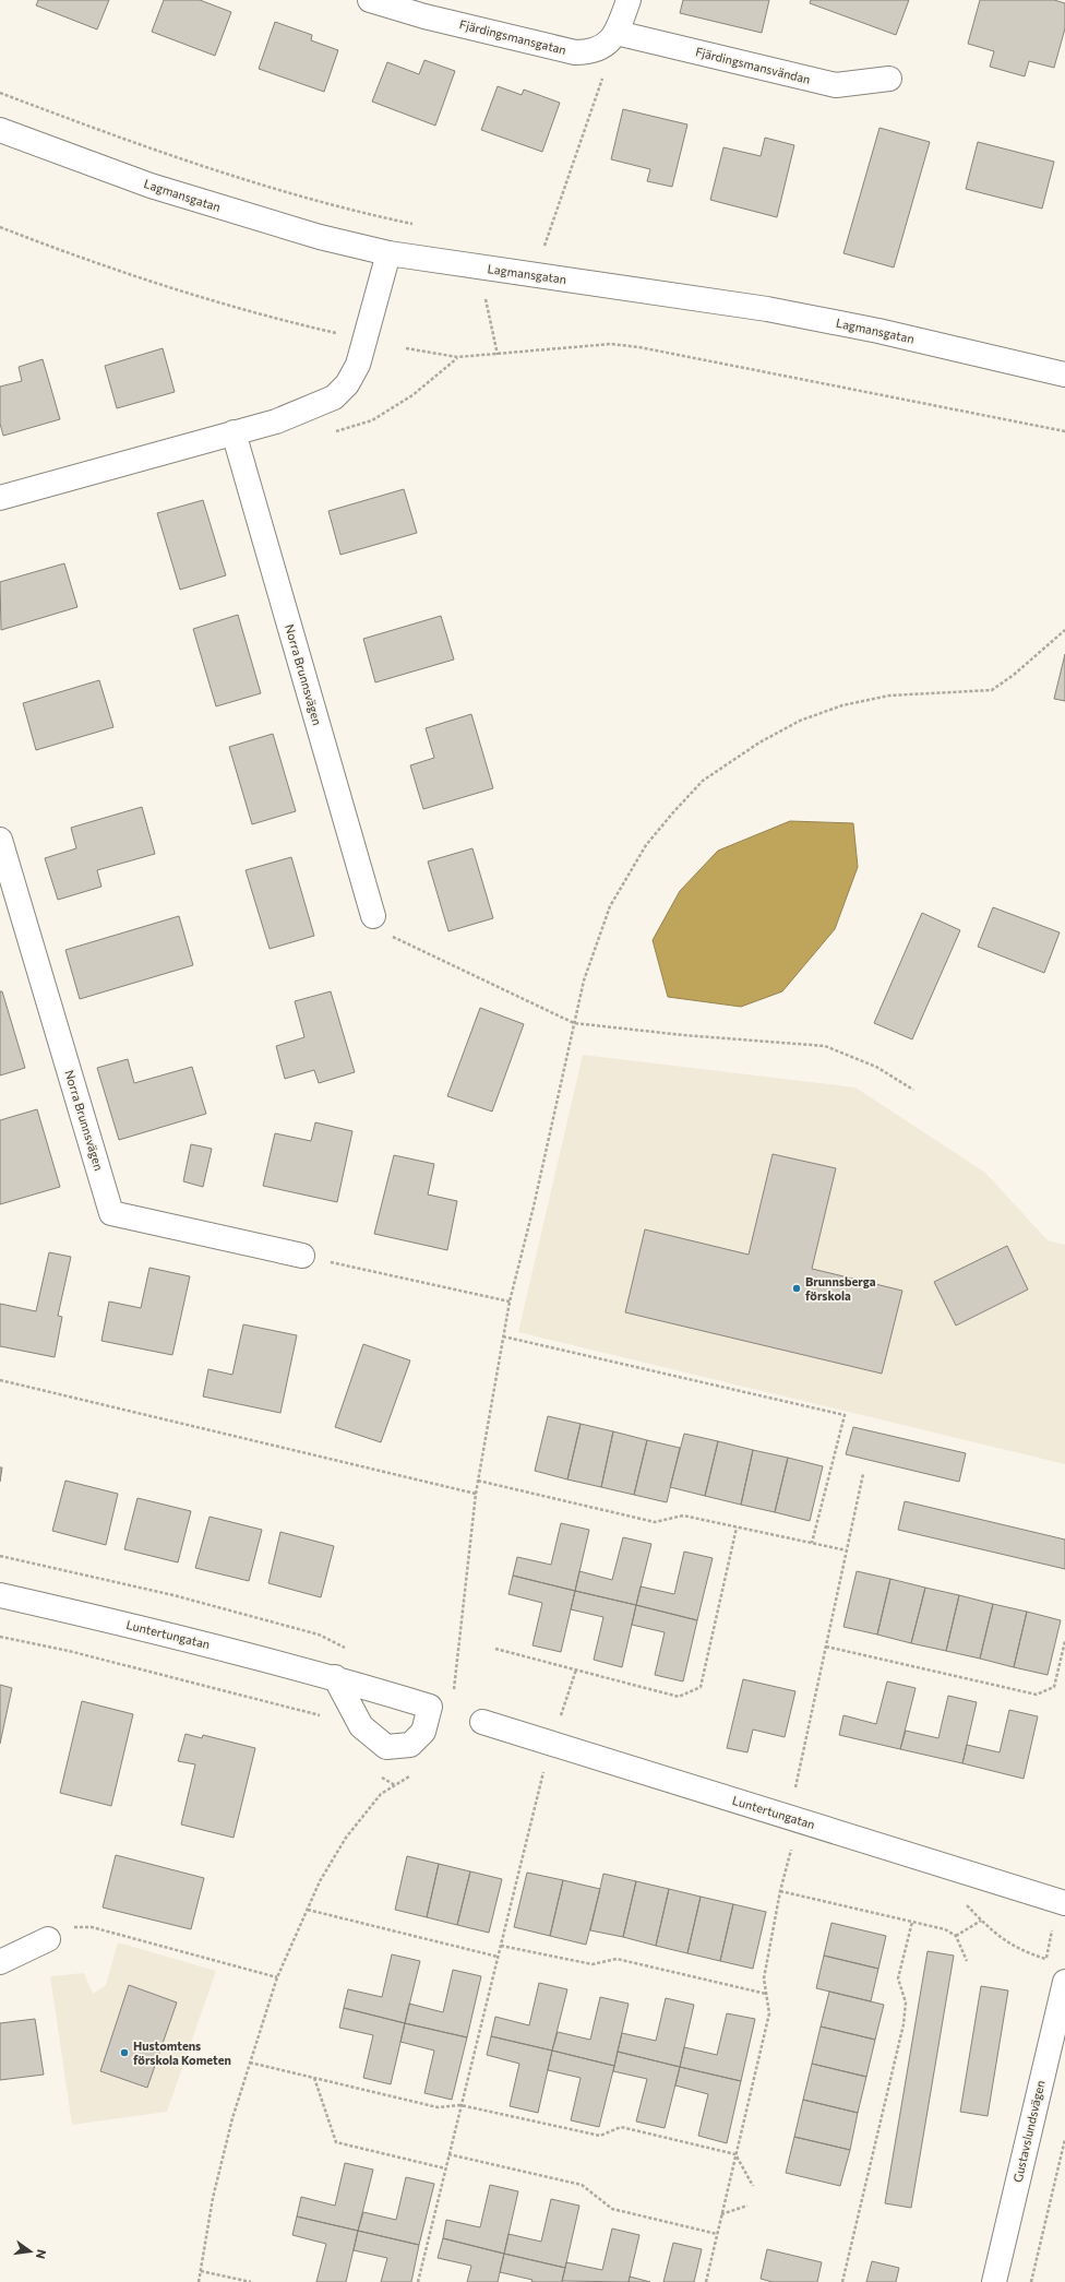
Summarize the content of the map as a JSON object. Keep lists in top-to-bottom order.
{
  "streets": {
    "street": [
      "Fjärdingsmansgatan",
      "Fjärdingsmansvändan",
      "Lagmansgatan",
      "Norra Brunnsvägen",
      "Luntertungatan",
      "Gustavslundsvägen"
    ]
  },
  "crossings": [
    ["Fjärdingsmansgatan", "Fjärdingsmansvändan"]
  ],
  "places": ["Brunnsberga förskola", "Hustomtens förskola Kometen"],
  "north": "right"
}
